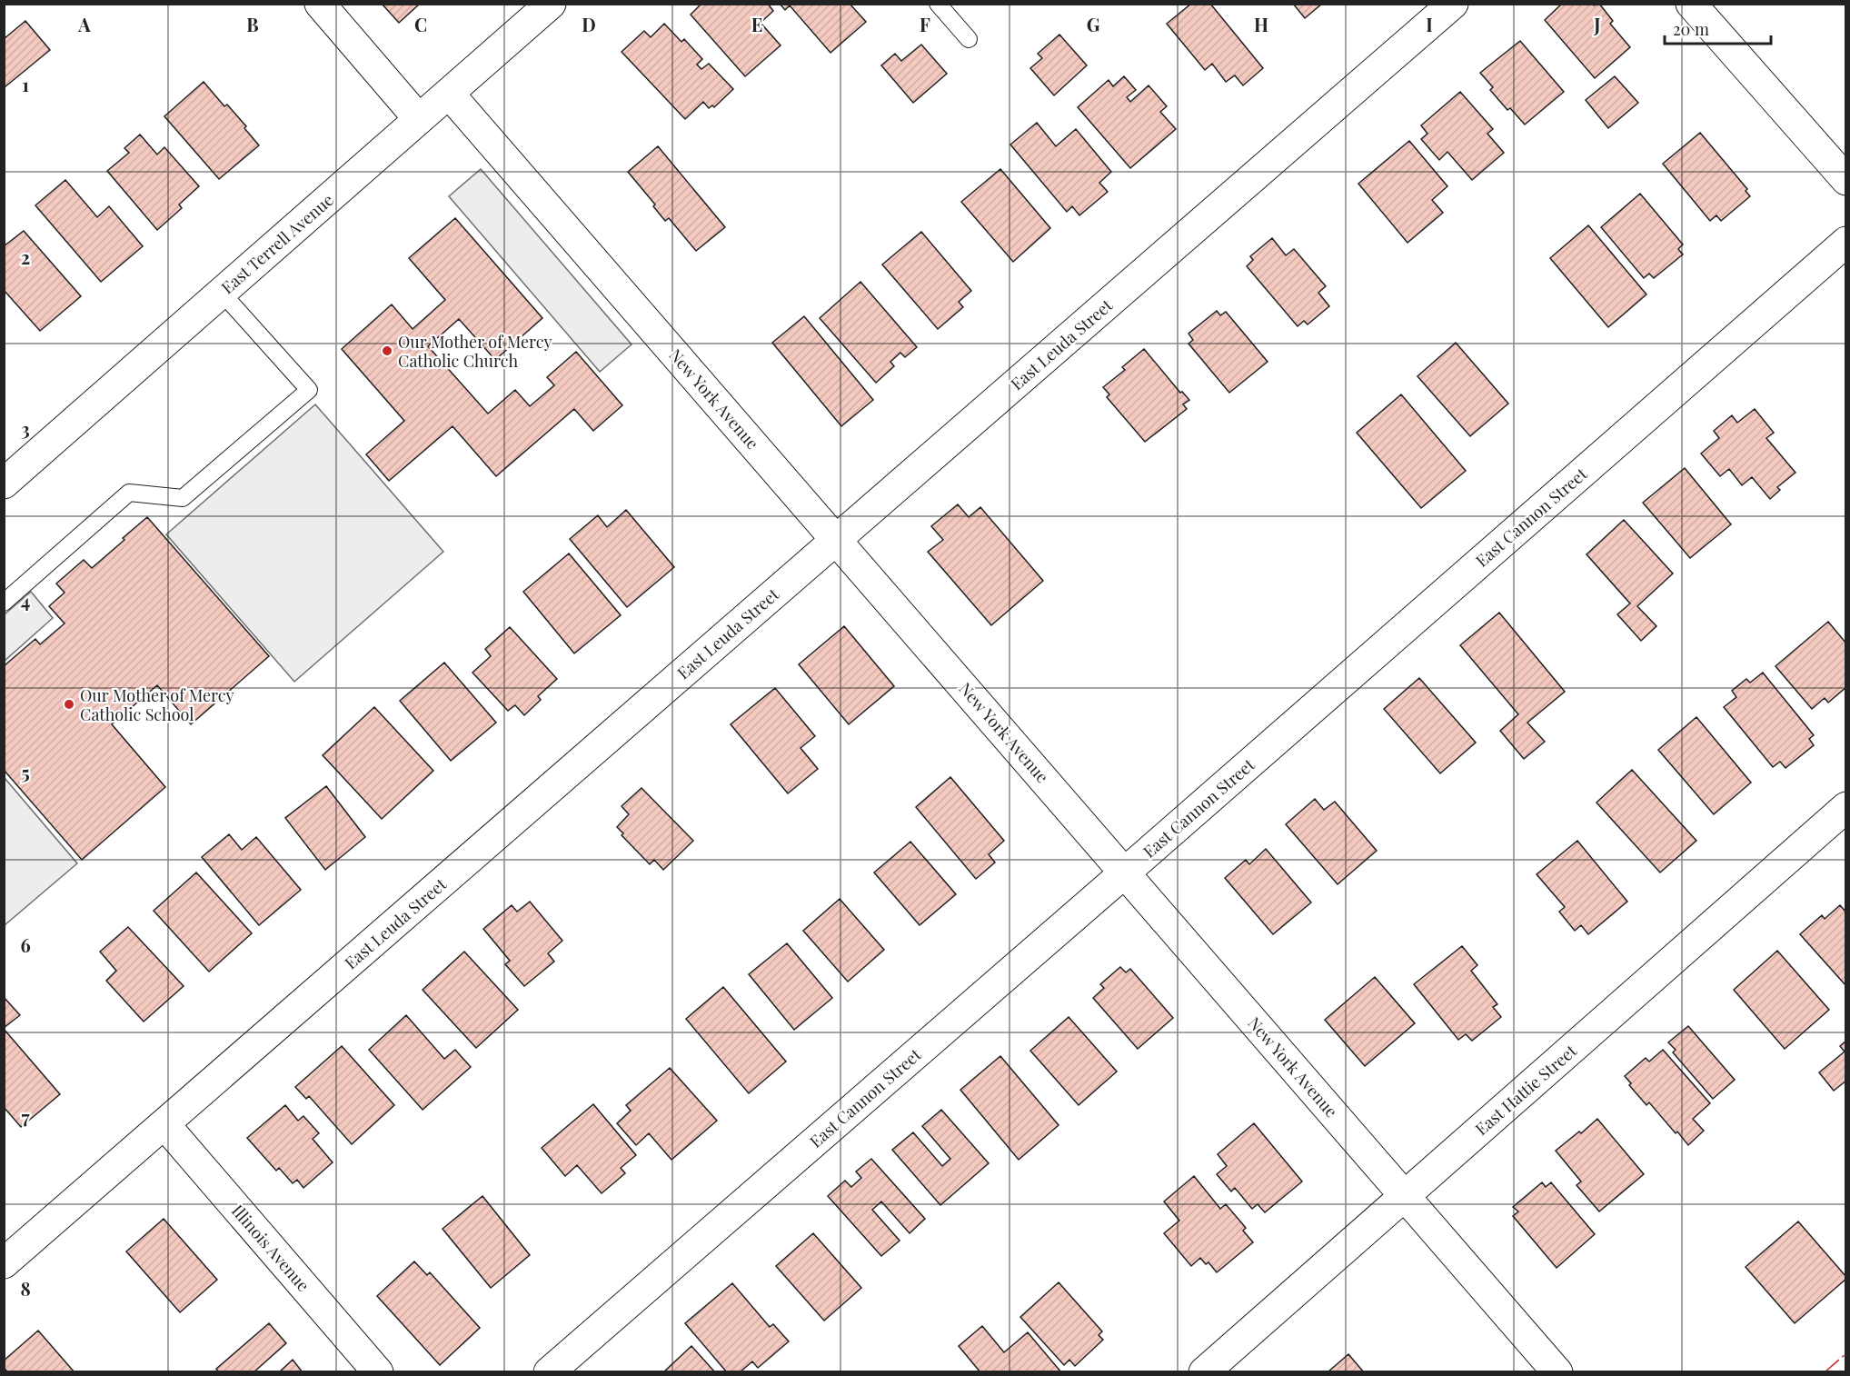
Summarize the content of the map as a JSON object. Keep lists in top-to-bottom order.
{
  "streets": {
    "street": [
      "East Terrell Avenue",
      "East Leuda Street",
      "New York Avenue",
      "East Cannon Street",
      "East Hattie Street",
      "Illinois Avenue"
    ]
  },
  "crossings": [
    ["East Terrell Avenue", "New York Avenue"],
    ["East Leuda Street", "New York Avenue"],
    ["East Leuda Street", "Illinois Avenue"],
    ["New York Avenue", "East Cannon Street"],
    ["New York Avenue", "East Hattie Street"]
  ],
  "places": ["Our Mother of Mercy Catholic Church", "Our Mother of Mercy Catholic School"],
  "scale_bar": "20 m",
  "grid": {
    "columns": [
      "A",
      "B",
      "C",
      "D",
      "E",
      "F",
      "G",
      "H",
      "I",
      "J"
    ],
    "rows": [
      "1",
      "2",
      "3",
      "4",
      "5",
      "6",
      "7",
      "8"
    ]
  }
}
